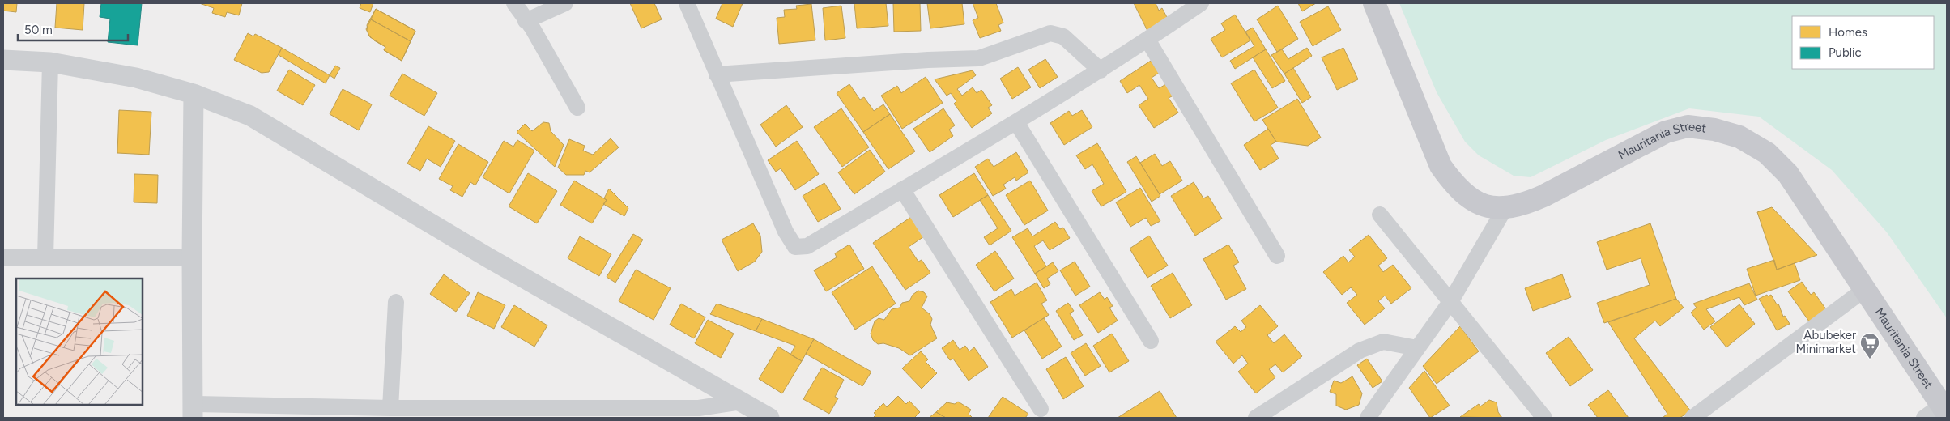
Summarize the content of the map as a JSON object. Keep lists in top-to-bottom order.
{
  "streets": {
    "main road": ["Mauritania Street"]
  },
  "places": {
    "supermarket": ["Abubeker Minimarket"]
  },
  "legend": ["Homes", "Public"],
  "scale_bar": "50 m"
}
